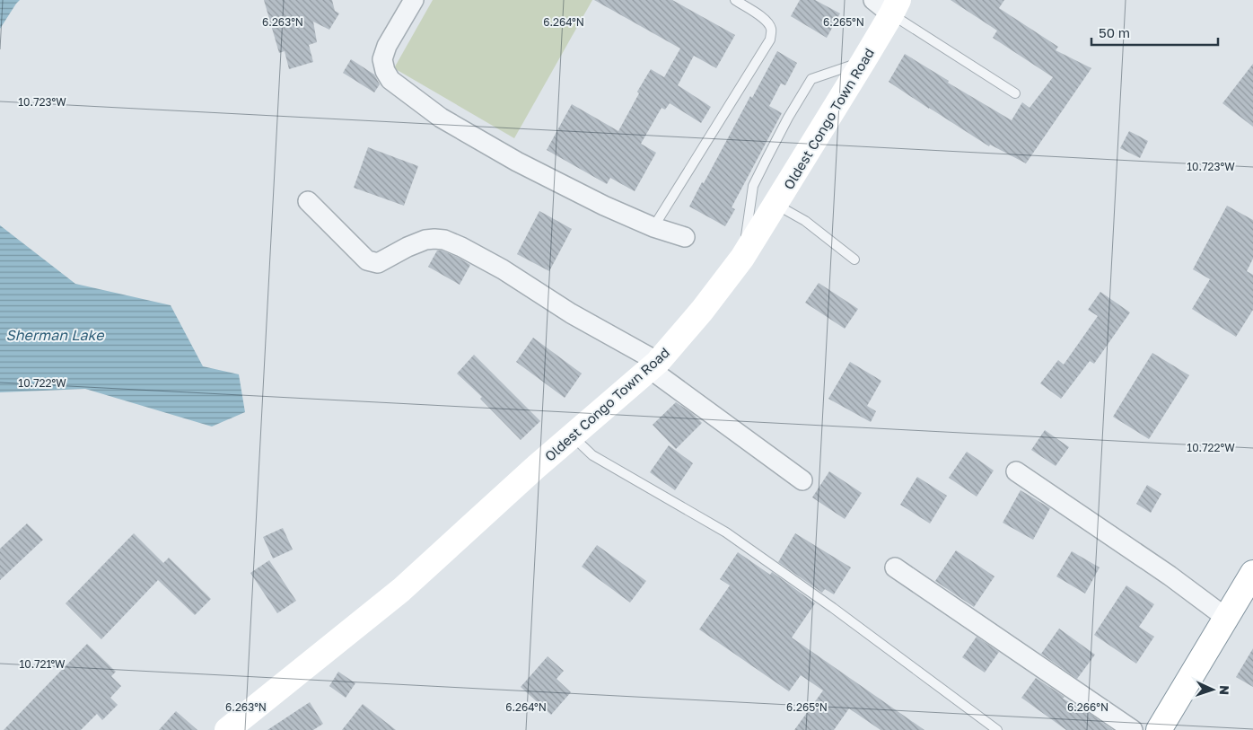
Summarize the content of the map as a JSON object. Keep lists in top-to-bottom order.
{
  "streets": {
    "main road": ["Oldest Congo Town Road"]
  },
  "water": ["Sherman Lake"],
  "scale_bar": "50 m",
  "north": "right",
  "coordinates": [
    "6.263°N",
    "6.264°N",
    "6.265°N",
    "10.723°W",
    "10.722°W",
    "10.721°W",
    "6.266°N"
  ]
}
